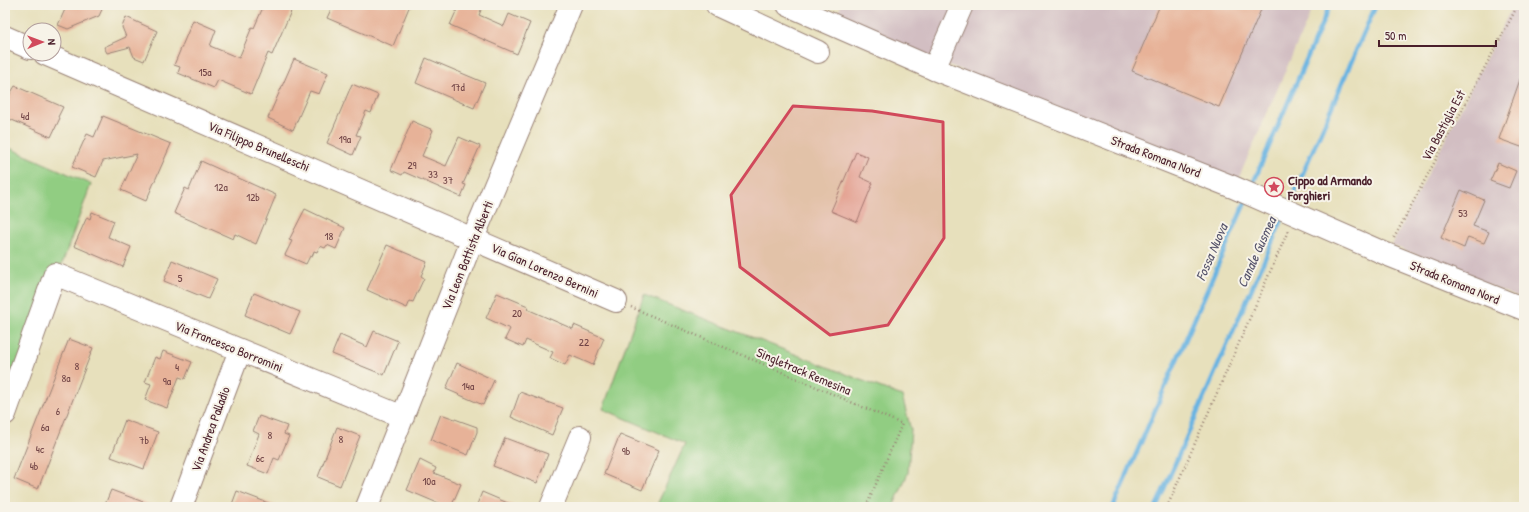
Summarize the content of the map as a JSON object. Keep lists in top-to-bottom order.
{
  "streets": {
    "street": [
      "Via Filippo Brunelleschi",
      "Strada Romana Nord",
      "Via Leon Battista Alberti",
      "Via Gian Lorenzo Bernini",
      "Via Francesco Borromini",
      "Via Andrea Palladio"
    ],
    "path": ["Via Bastiglia Est", "Singletrack Remesina"]
  },
  "crossings": [
    ["Via Bastiglia Est", "Strada Romana Nord"],
    ["Via Filippo Brunelleschi", "Via Leon Battista Alberti"],
    ["Via Filippo Brunelleschi", "Via Gian Lorenzo Bernini"],
    ["Via Leon Battista Alberti", "Via Gian Lorenzo Bernini"],
    ["Via Leon Battista Alberti", "Via Francesco Borromini"],
    ["Via Gian Lorenzo Bernini", "Singletrack Remesina"],
    ["Via Francesco Borromini", "Via Andrea Palladio"]
  ],
  "water": ["Fossa Nuova", "Canale Gusmea"],
  "places": {
    "place": ["Cippo ad Armando Forghieri"]
  },
  "house_numbers": [
    "15a",
    "17d",
    "4d",
    "19a",
    "29",
    "33",
    "37",
    "12a",
    "12b",
    "53",
    "18",
    "5",
    "20",
    "22",
    "8",
    "4",
    "8a",
    "9a",
    "14a",
    "6",
    "6a",
    "8",
    "8",
    "7b",
    "4c",
    "9b",
    "6c",
    "4b",
    "10a"
  ],
  "scale_bar": "50 m",
  "north": "right"
}
